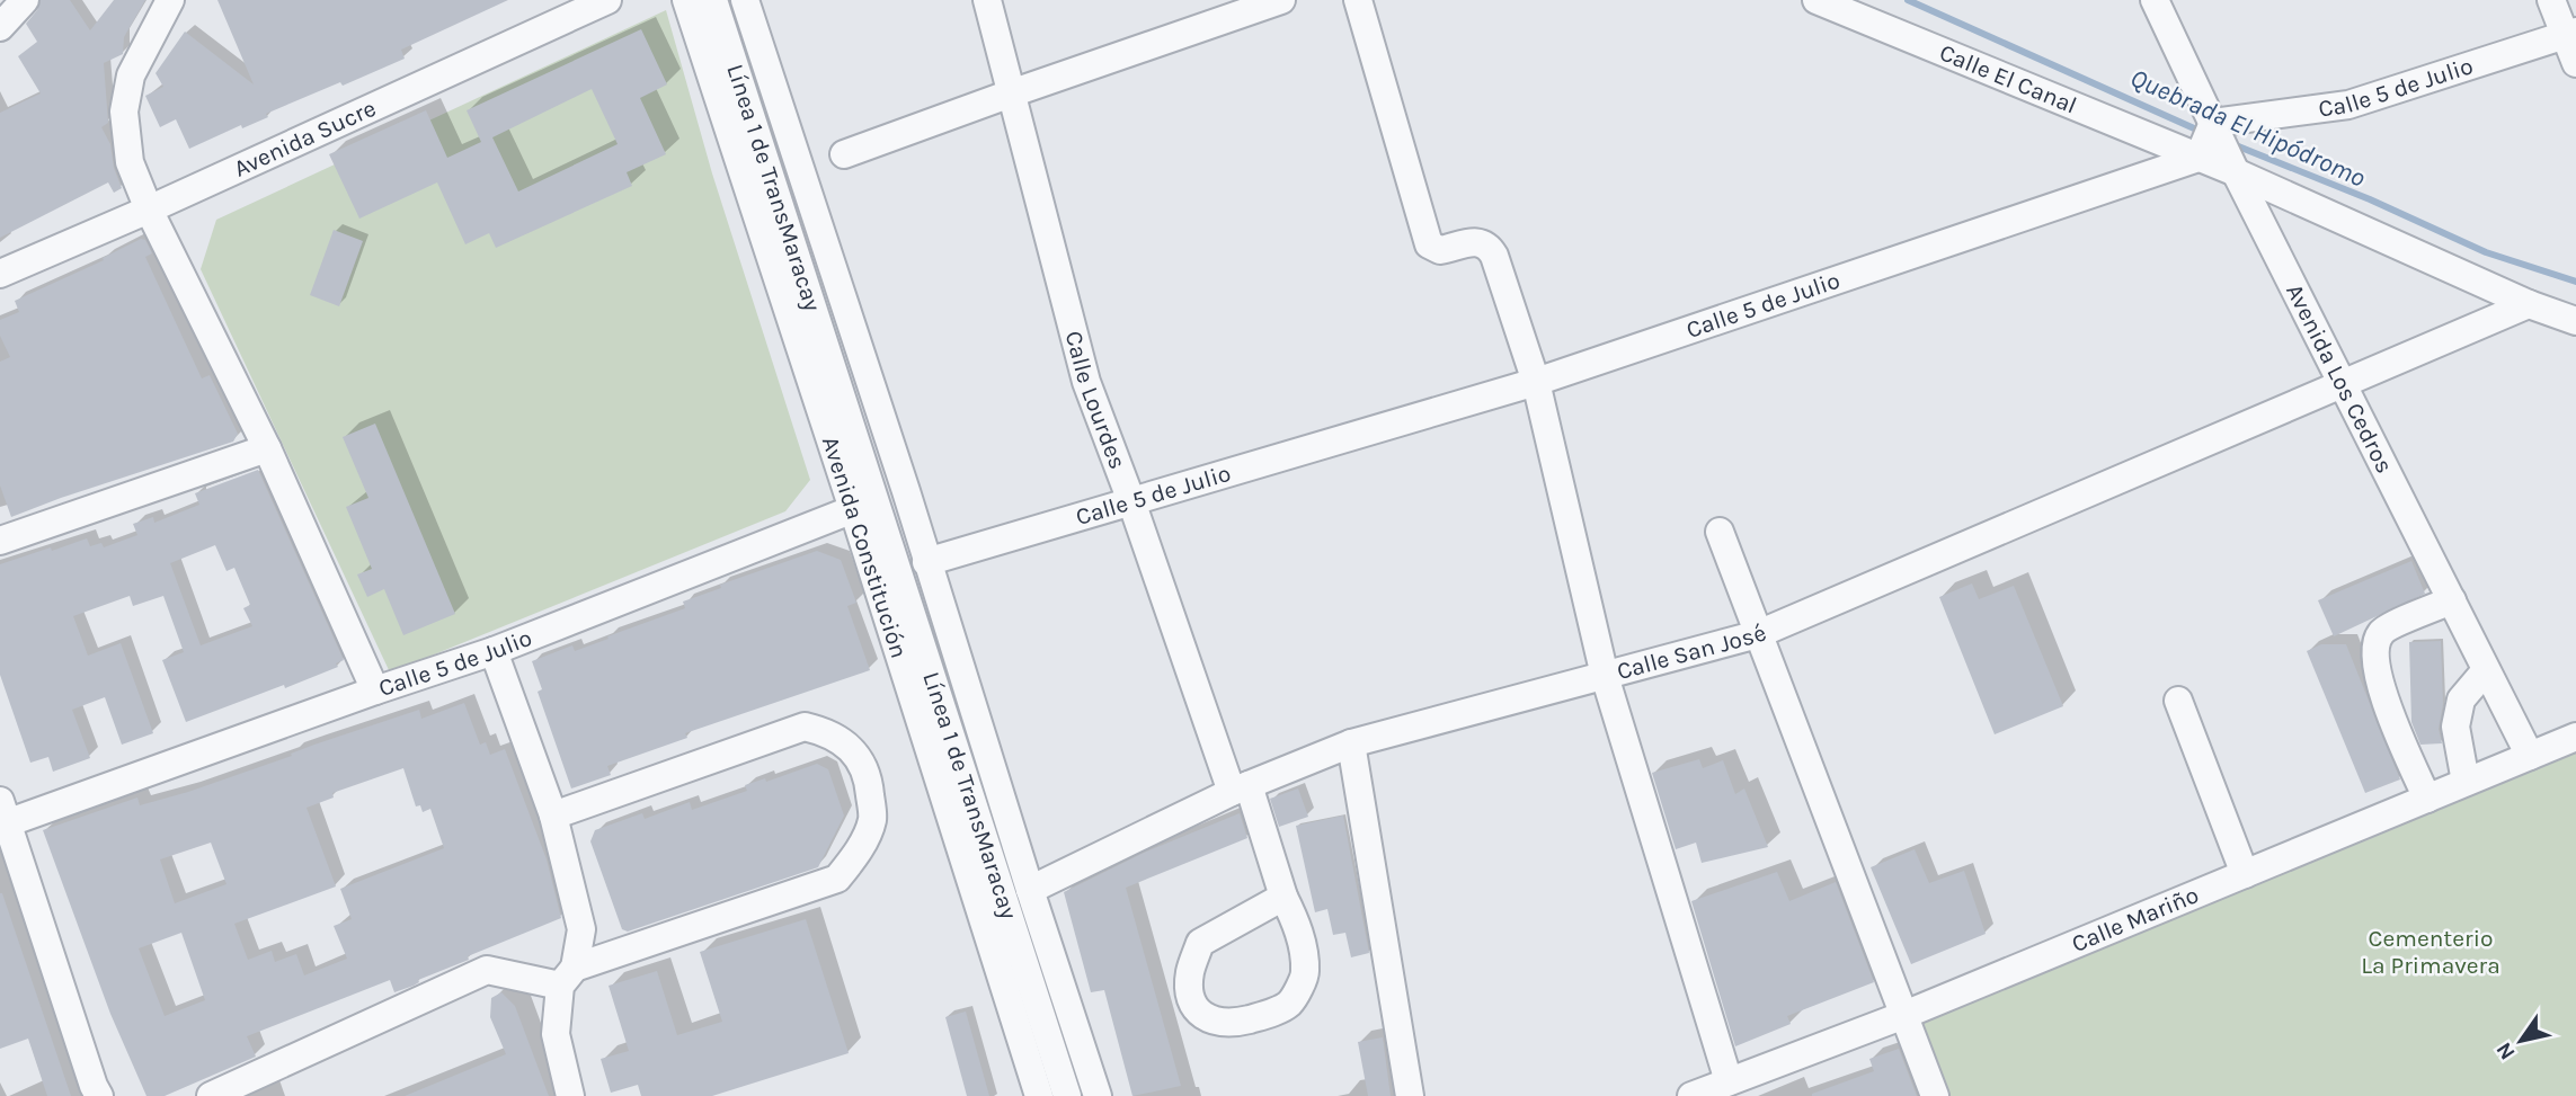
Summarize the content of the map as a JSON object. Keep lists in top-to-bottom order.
{
  "streets": {
    "street": [
      "Calle El Canal",
      "Calle 5 de Julio",
      "Avenida Sucre",
      "Línea 1 de TransMaracay",
      "Avenida Los Cedros",
      "Calle Lourdes",
      "Avenida Constitución",
      "Calle San José",
      "Calle Mariño"
    ]
  },
  "crossings": [
    ["Calle El Canal", "Calle 5 de Julio"],
    ["Calle El Canal", "Avenida Los Cedros"],
    ["Calle 5 de Julio", "Línea 1 de TransMaracay"],
    ["Calle 5 de Julio", "Avenida Los Cedros"],
    ["Calle 5 de Julio", "Calle Lourdes"],
    ["Calle 5 de Julio", "Avenida Constitución"],
    ["Línea 1 de TransMaracay", "Avenida Constitución"],
    ["Avenida Los Cedros", "Calle San José"],
    ["Avenida Los Cedros", "Calle Mariño"],
    ["Calle Lourdes", "Calle San José"]
  ],
  "water": ["Quebrada El Hipódromo"],
  "parks": ["Cementerio La Primavera"],
  "north": "bottom left"
}
